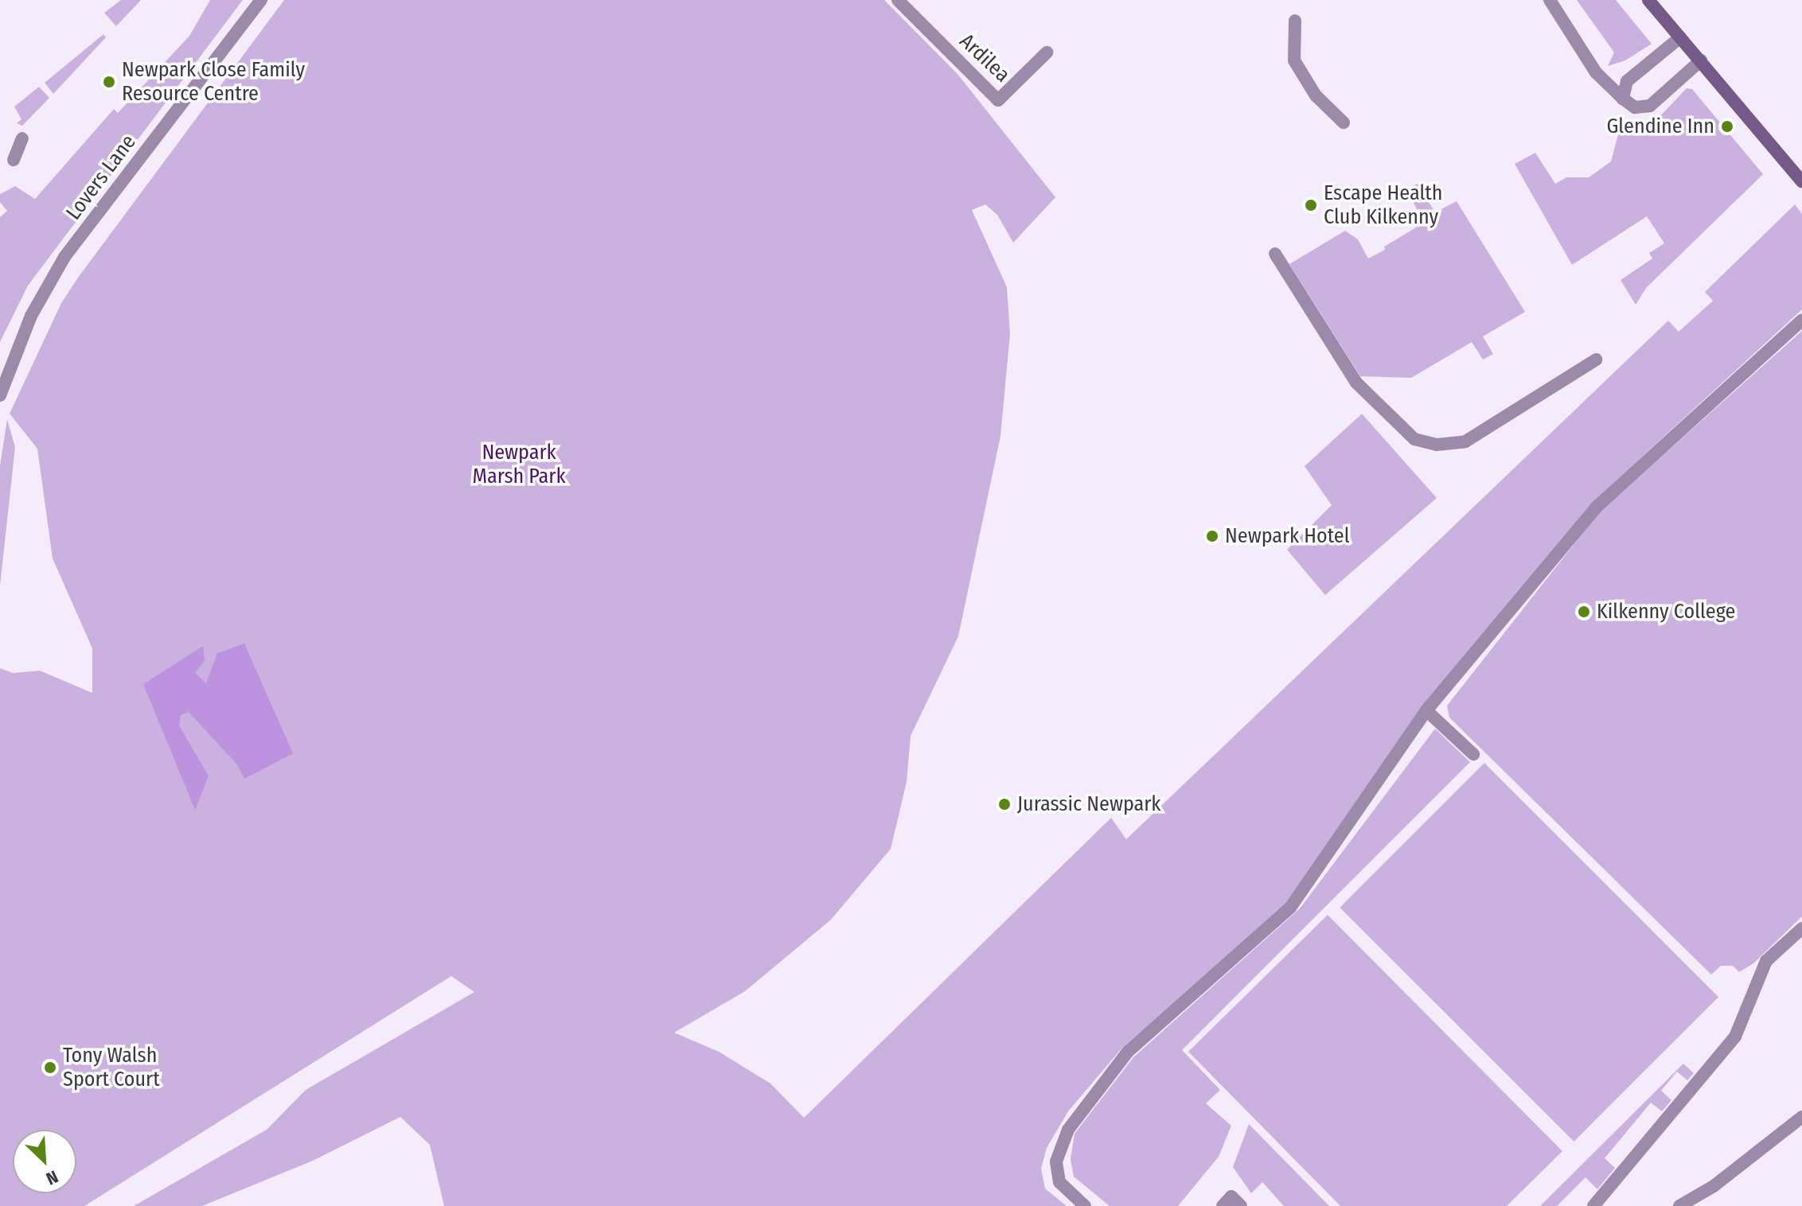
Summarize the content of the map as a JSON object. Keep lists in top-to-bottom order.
{
  "streets": {
    "street": ["Ardilea", "Lovers Lane"]
  },
  "parks": ["Newpark Marsh Park"],
  "places": [
    "Newpark Close Family Resource Centre",
    "Glendine Inn",
    "Escape Health Club Kilkenny",
    "Newpark Hotel",
    "Kilkenny College",
    "Jurassic Newpark",
    "Tony Walsh Sport Court"
  ],
  "north": "bottom right"
}
